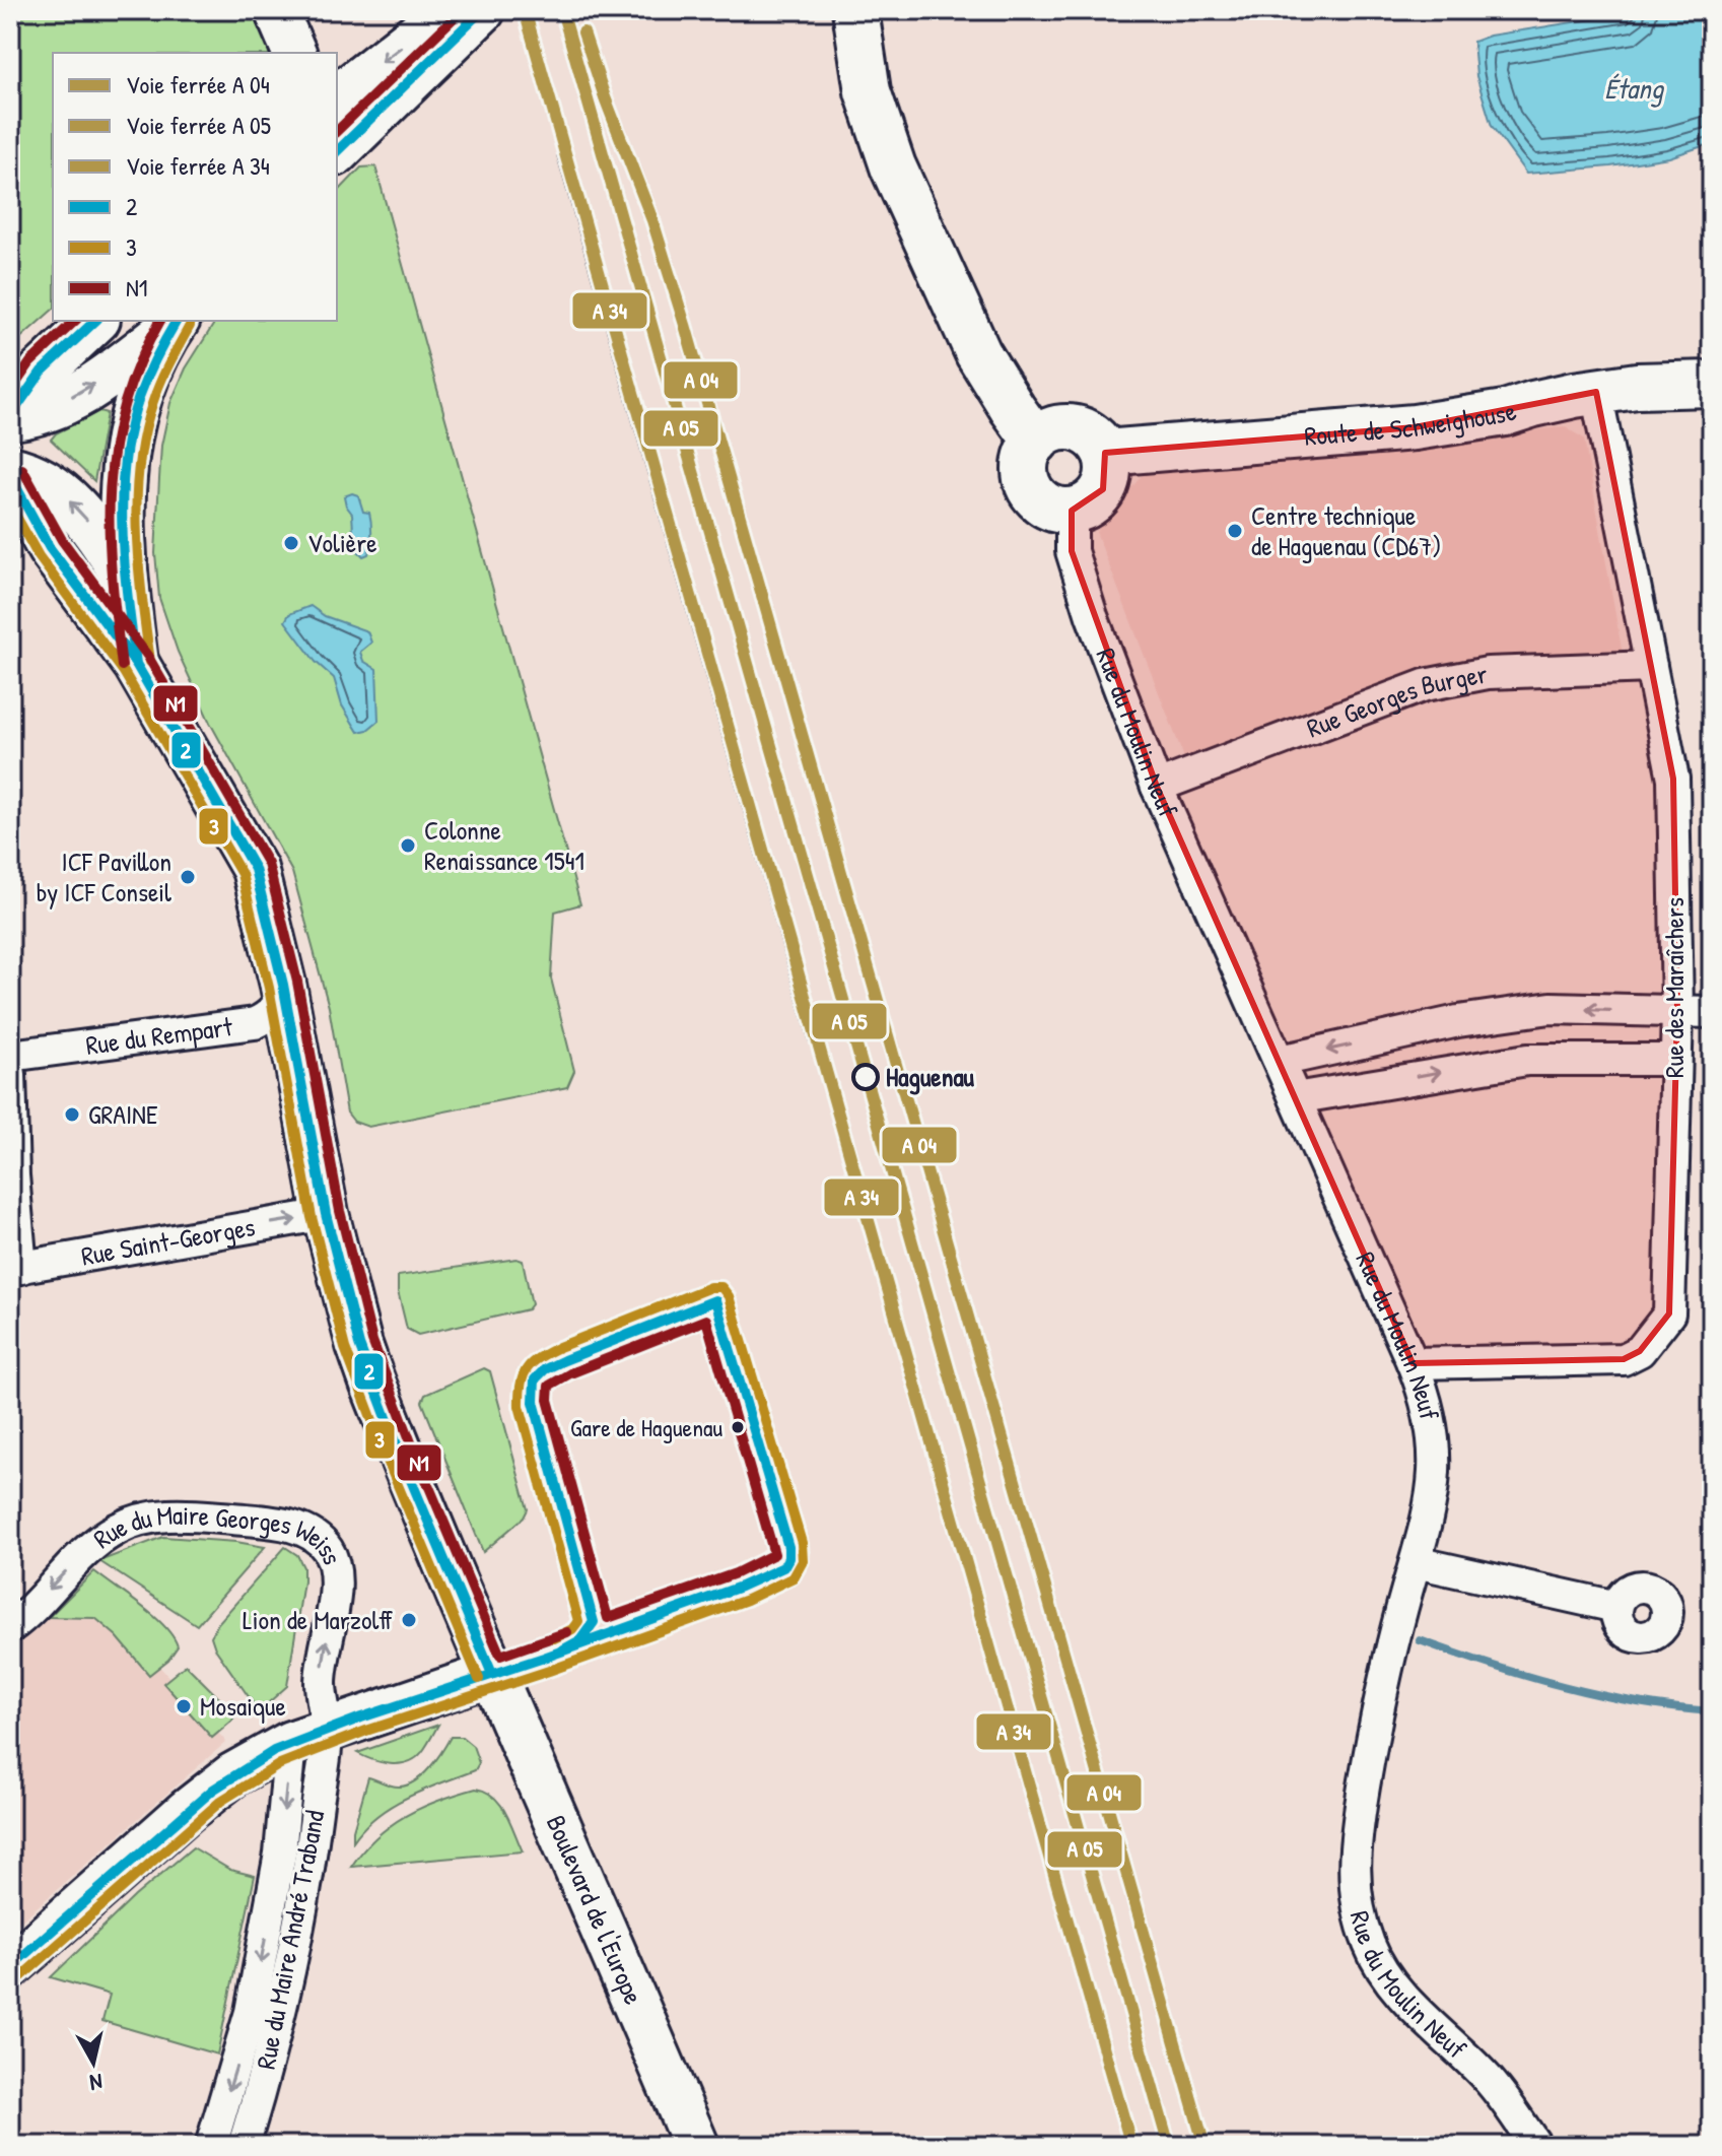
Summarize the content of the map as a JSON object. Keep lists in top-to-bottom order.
{
  "streets": {
    "main road": ["Route de Schweighouse", "Boulevard de l'Europe"],
    "street": [
      "Rue Georges Burger",
      "Rue du Moulin Neuf",
      "Rue des Maraîchers",
      "Rue du Rempart",
      "Rue Saint-Georges",
      "Rue du Maire Georges Weiss",
      "Rue du Maire André Traband"
    ]
  },
  "crossings": [
    ["Route de Schweighouse", "Rue du Moulin Neuf"],
    ["Route de Schweighouse", "Rue des Maraîchers"],
    ["Rue Georges Burger", "Rue du Moulin Neuf"],
    ["Rue Georges Burger", "Rue des Maraîchers"],
    ["Rue du Moulin Neuf", "Rue des Maraîchers"],
    ["Rue du Rempart", "Boulevard de l'Europe"],
    ["Rue Saint-Georges", "Boulevard de l'Europe"],
    ["Rue du Maire Georges Weiss", "Rue du Maire André Traband"]
  ],
  "one_way": ["Rue Saint-Georges"],
  "water": ["Étang"],
  "places": [
    "Centre technique de Haguenau (CD67)",
    "Volière",
    "Colonne Renaissance 1541",
    "ICF Pavillon by ICF Conseil",
    "Haguenau",
    "GRAINE",
    "Gare de Haguenau",
    "Lion de Marzolff",
    "Mosaique"
  ],
  "lines": ["transit line 2", "transit line N1", "transit line 3"],
  "legend": [
    "Voie ferrée A 04",
    "Voie ferrée A 05",
    "Voie ferrée A 34",
    "2",
    "3",
    "N1"
  ],
  "north": "bottom"
}
